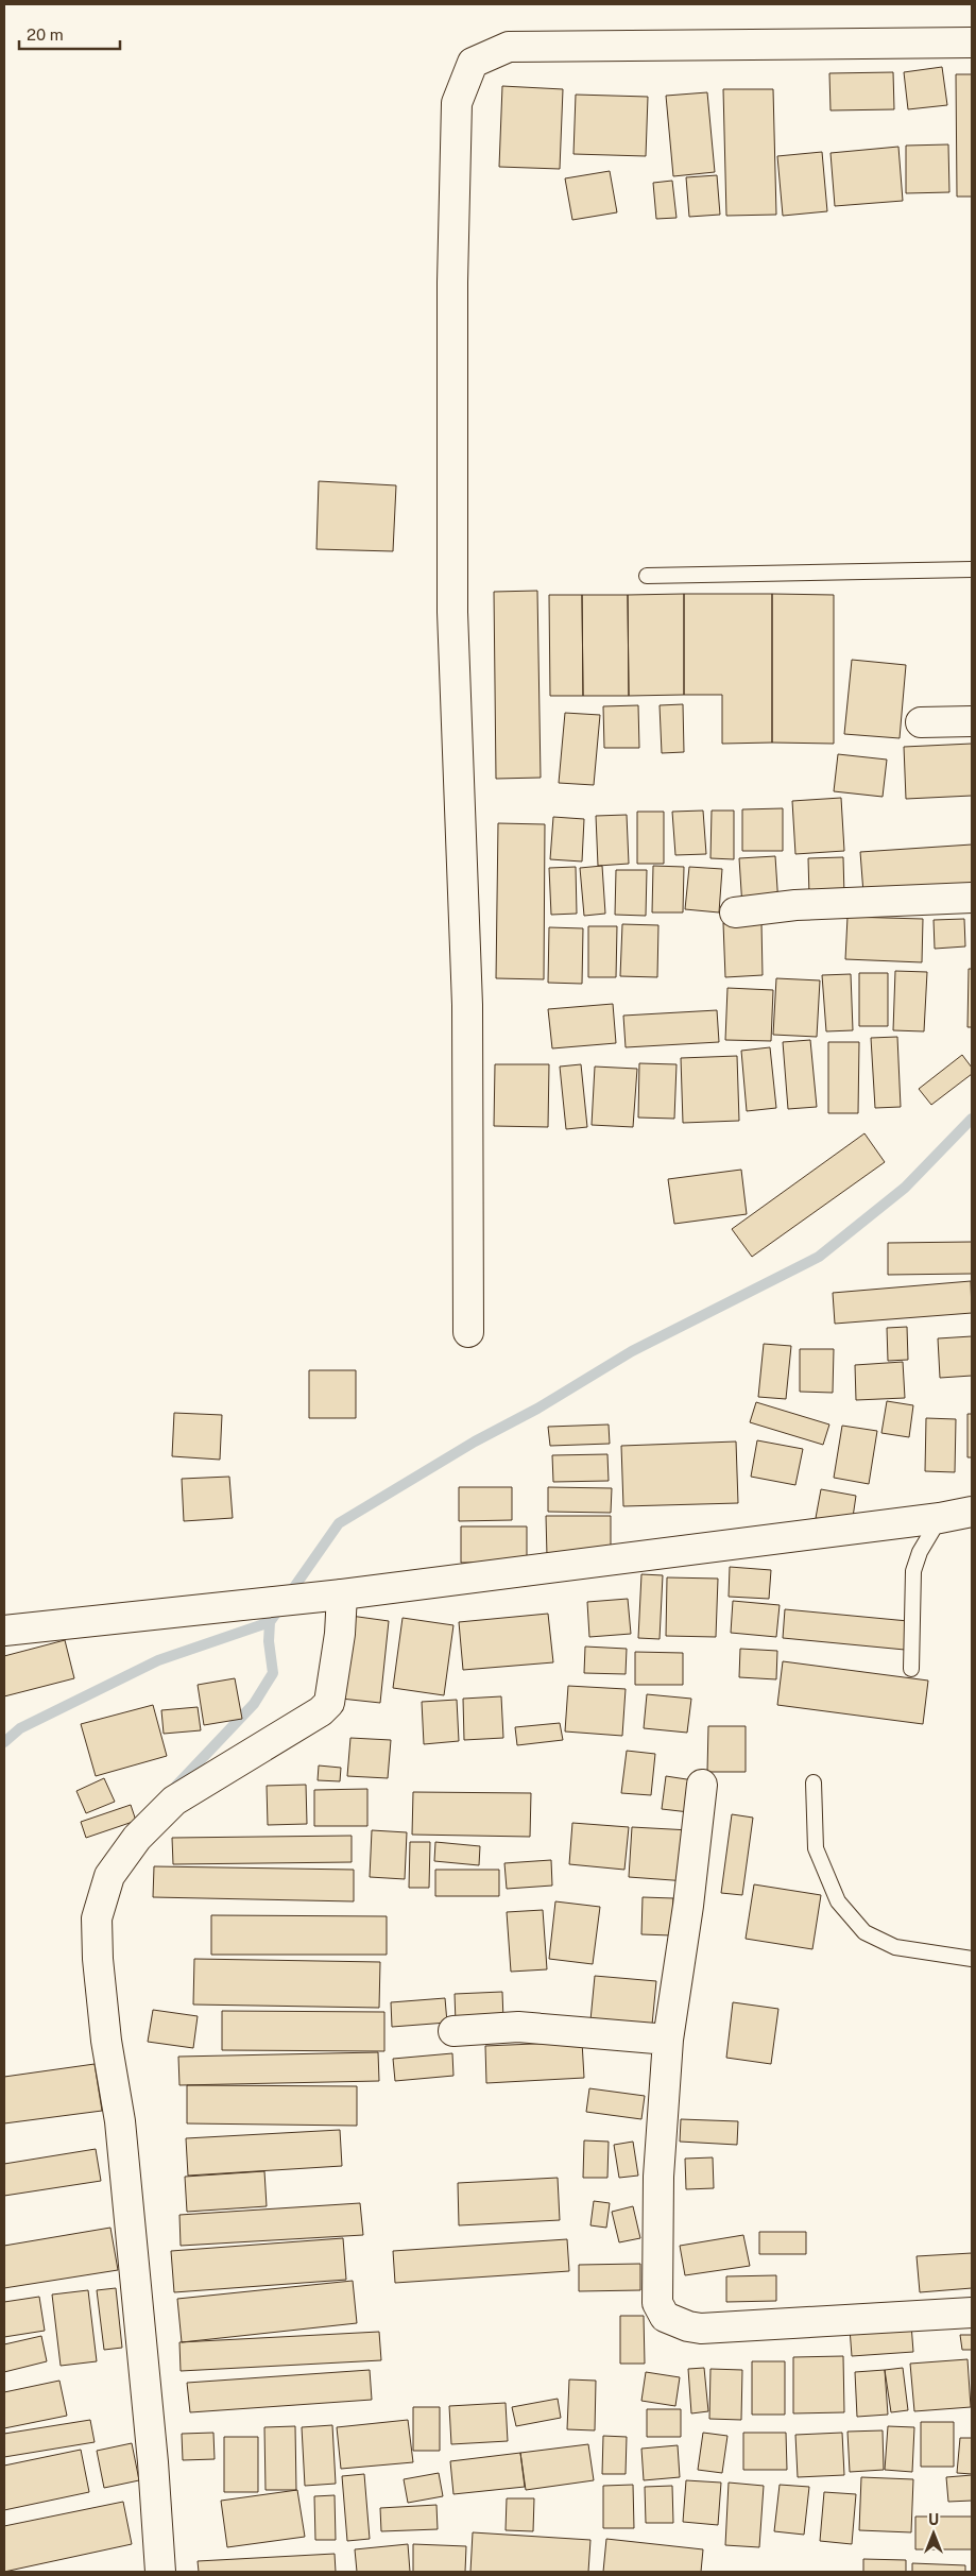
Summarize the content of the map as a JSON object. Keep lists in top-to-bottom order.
{
  "scale_bar": "20 m",
  "north": "top"
}
